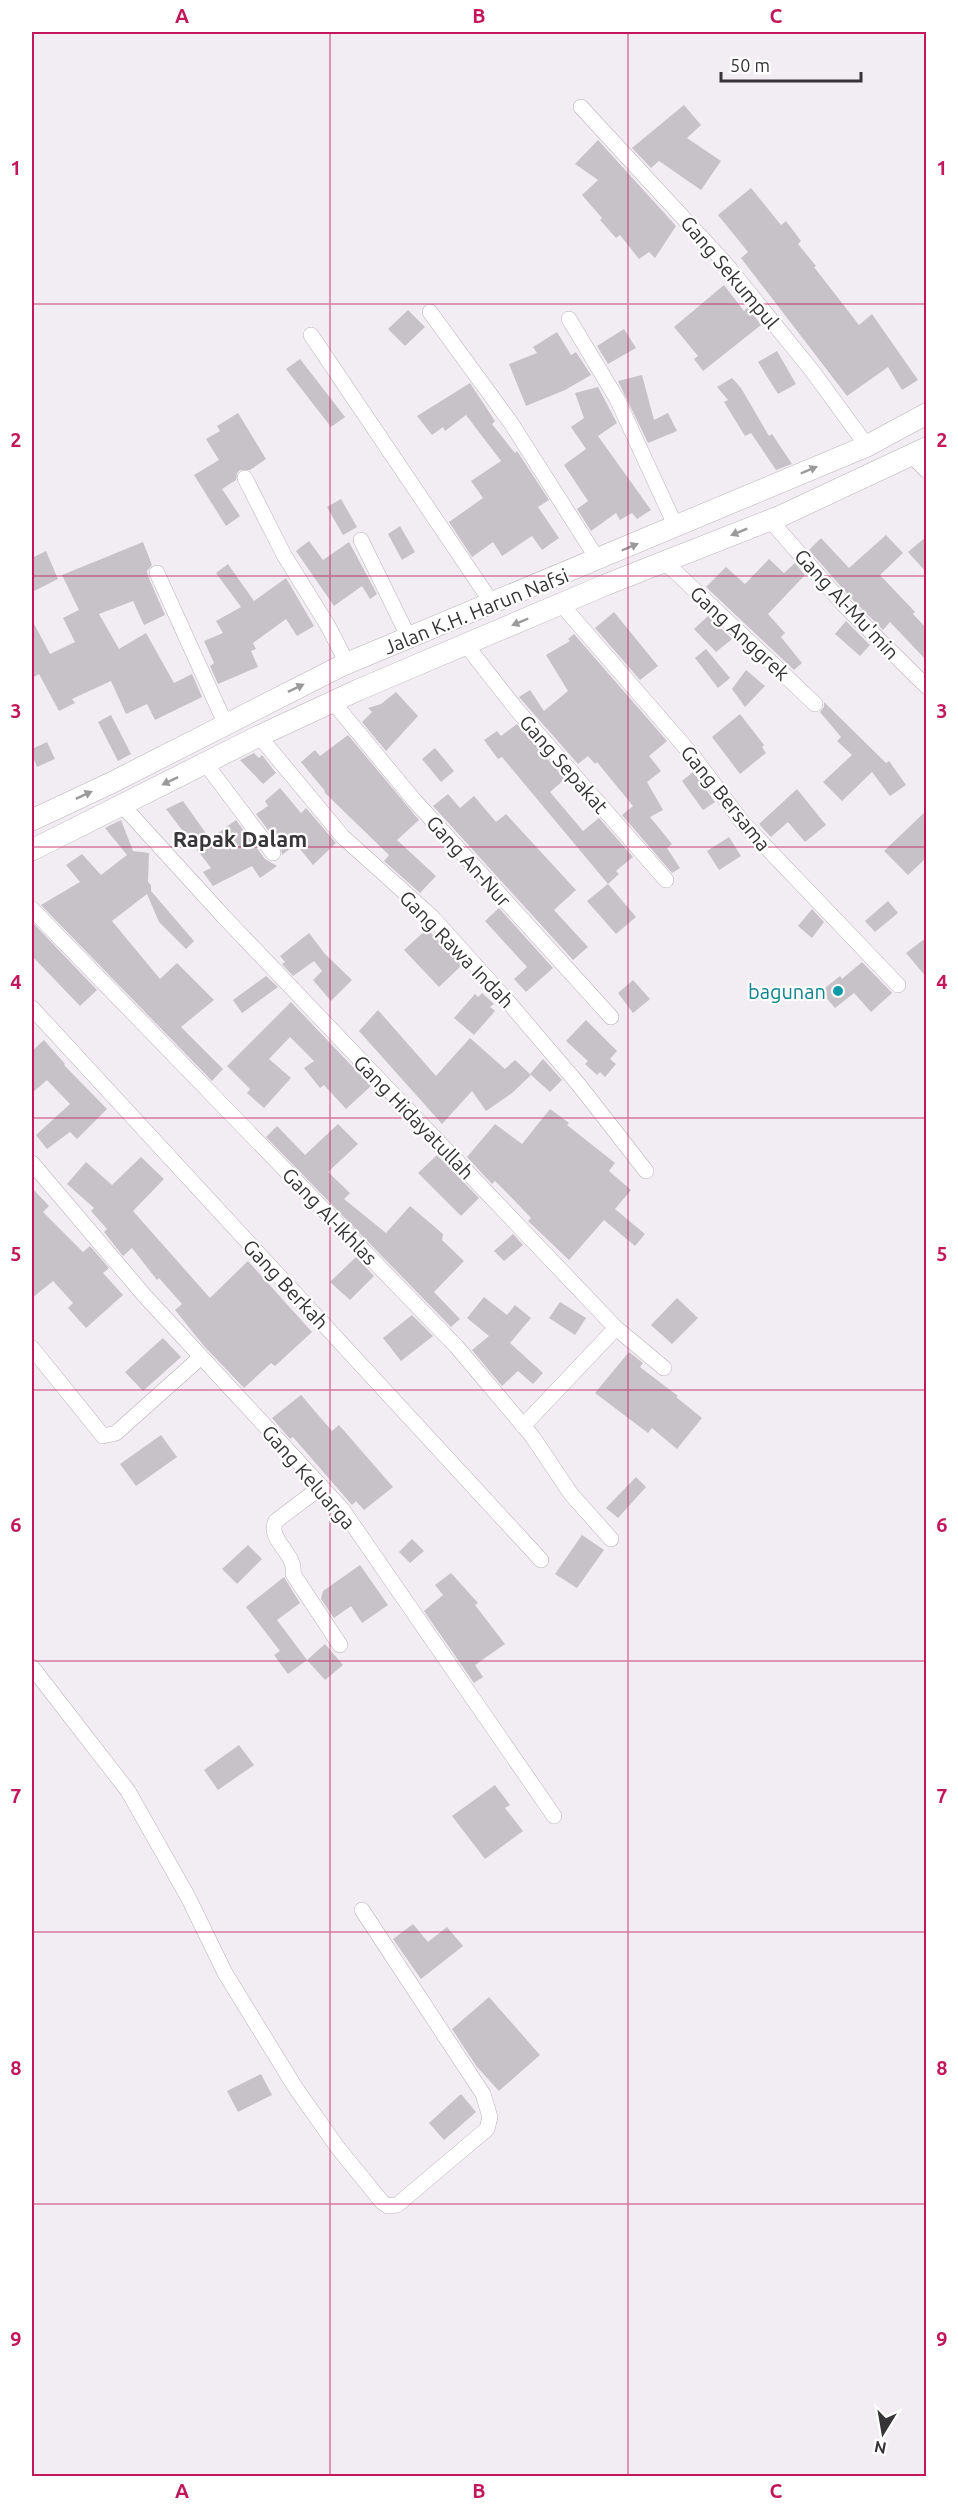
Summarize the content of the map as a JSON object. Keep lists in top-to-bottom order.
{
  "streets": {
    "main road": ["Jalan K.H. Harun Nafsi"],
    "street": [
      "Gang Sekumpul",
      "Gang Al-Mu'min",
      "Gang Anggrek",
      "Gang Sepakat",
      "Gang Bersama",
      "Gang An-Nur",
      "Gang Rawa Indah",
      "Gang Hidayatullah",
      "Gang Al-Ikhlas",
      "Gang Berkah",
      "Gang Keluarga"
    ]
  },
  "crossings": [
    ["Gang Sekumpul", "Jalan K.H. Harun Nafsi"],
    ["Gang Al-Mu'min", "Jalan K.H. Harun Nafsi"],
    ["Jalan K.H. Harun Nafsi", "Gang Anggrek"],
    ["Jalan K.H. Harun Nafsi", "Gang Sepakat"],
    ["Jalan K.H. Harun Nafsi", "Gang Bersama"],
    ["Jalan K.H. Harun Nafsi", "Gang An-Nur"],
    ["Jalan K.H. Harun Nafsi", "Gang Rawa Indah"],
    ["Jalan K.H. Harun Nafsi", "Gang Hidayatullah"]
  ],
  "districts": ["Rapak Dalam"],
  "places": ["bagunan"],
  "scale_bar": "50 m",
  "north": "bottom",
  "grid": {
    "columns": ["A", "B", "C"],
    "rows": [
      "1",
      "2",
      "3",
      "4",
      "5",
      "6",
      "7",
      "8",
      "9"
    ]
  }
}
